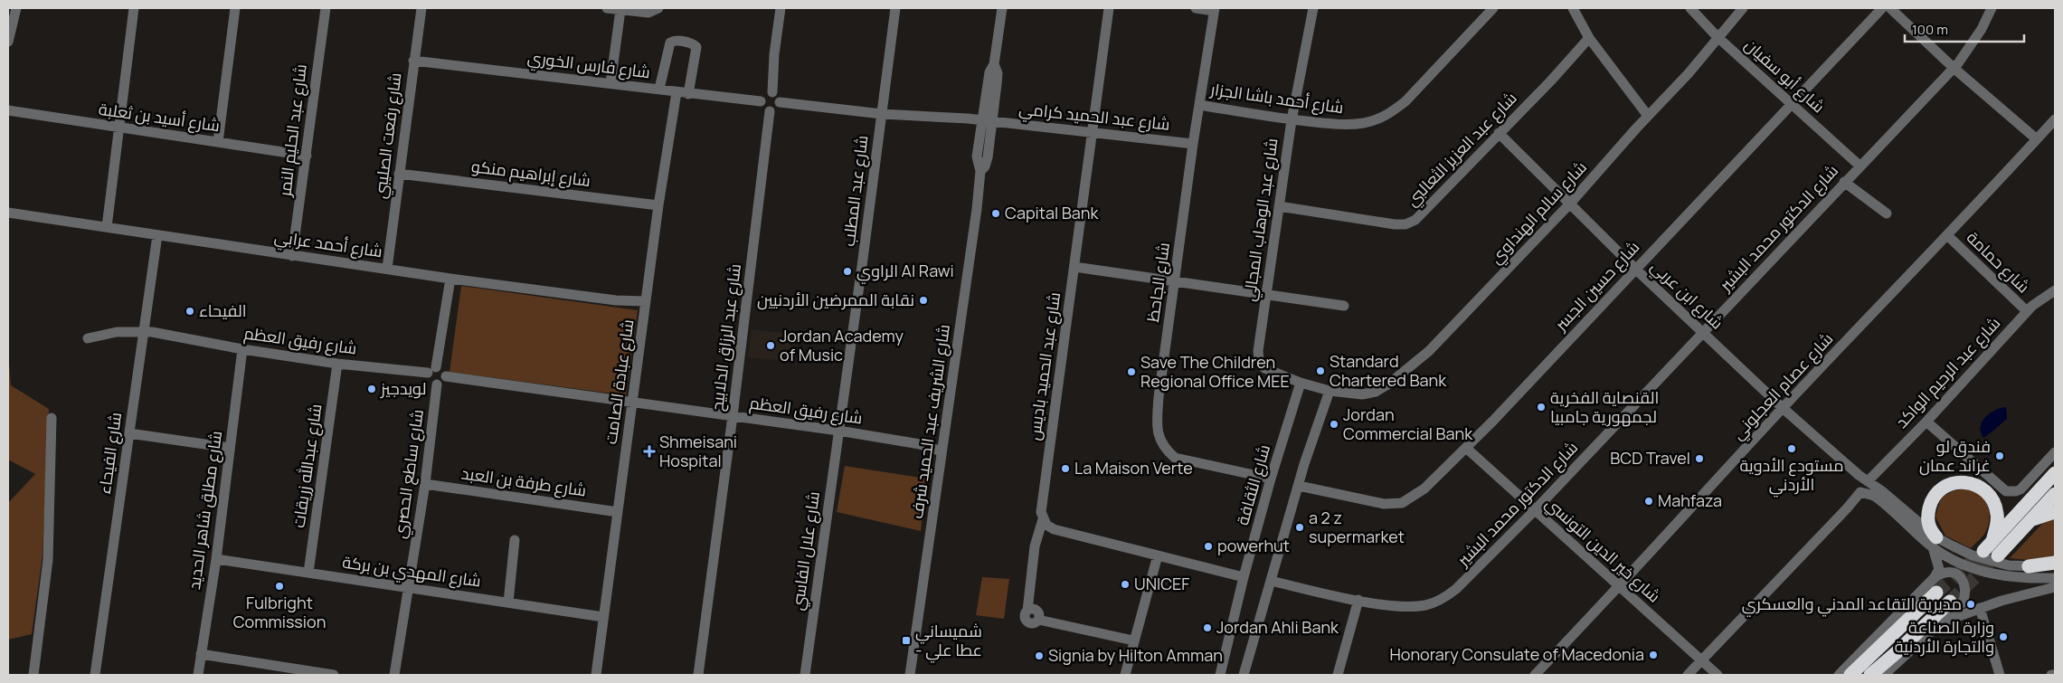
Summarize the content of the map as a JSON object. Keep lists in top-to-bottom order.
{
  "streets": {
    "street": [
      "شارع فارس الخوري",
      "شارع أبو سفيان",
      "شارع أحمد باشا الجزار",
      "شارع عبد الحميد كرامي",
      "شارع أسيد بن ثعلبة",
      "شارع عبد الحليم النمر",
      "شارع رفعت الصليبي",
      "شارع عبد العزيز الثعالبي",
      "شارع إبراهيم منكو",
      "شارع عبد المطلب",
      "شارع سالم الهنداوي",
      "شارع عبد الوهاب المجالي",
      "شارع الدكتور محمد البشير",
      "شارع أحمد عرابي",
      "شارع حمامة",
      "شارع الجاحظ",
      "شارع حسين الجسر",
      "شارع ابن عربي",
      "شارع عبد الرزاق الدلابيح",
      "شارع رفيق العظم",
      "شارع عبد الحميد باديس",
      "شارع عبد الرحيم الواكد",
      "شارع عبادة الصامت",
      "شارع عصام العجلوني",
      "شارع الشريف عبد الحميد شرف",
      "شارع الفيحاء",
      "شارع عبدالله زريقات",
      "شارع ساطع الحصري",
      "شارع طرفة بن العبد",
      "شارع الثقافة",
      "شارع مطلق شاهر الحديد",
      "شارع خير الدين التونسي",
      "شارع علال الفاسي",
      "شارع المهدي بن بركة"
    ]
  },
  "crossings": [
    ["شارع فارس الخوري", "شارع رفعت الصليبي"],
    ["شارع فارس الخوري", "شارع عبد الرزاق الدلابيح"],
    ["شارع فارس الخوري", "شارع عبادة الصامت"],
    ["شارع أبو سفيان", "شارع سالم الهنداوي"],
    ["شارع أبو سفيان", "شارع الدكتور محمد البشير"],
    ["شارع أبو سفيان", "شارع حسين الجسر"],
    ["شارع أحمد باشا الجزار", "شارع عبد الوهاب المجالي"],
    ["شارع أحمد باشا الجزار", "شارع الجاحظ"],
    ["شارع عبد الحميد كرامي", "شارع الجاحظ"],
    ["شارع عبد الحميد كرامي", "شارع عبد الحميد باديس"],
    ["شارع عبد الحميد كرامي", "شارع الشريف عبد الحميد شرف"],
    ["شارع أسيد بن ثعلبة", "شارع عبد الحليم النمر"],
    ["شارع عبد الحليم النمر", "شارع أحمد عرابي"],
    ["شارع رفعت الصليبي", "شارع إبراهيم منكو"],
    ["شارع رفعت الصليبي", "شارع أحمد عرابي"],
    ["شارع عبد العزيز الثعالبي", "شارع عبد الوهاب المجالي"],
    ["شارع عبد العزيز الثعالبي", "شارع ابن عربي"],
    ["شارع إبراهيم منكو", "شارع عبادة الصامت"],
    ["شارع عبد المطلب", "شارع رفيق العظم"],
    ["شارع عبد المطلب", "شارع علال الفاسي"],
    ["شارع سالم الهنداوي", "شارع عبد الوهاب المجالي"],
    ["شارع سالم الهنداوي", "شارع ابن عربي"],
    ["شارع عبد الوهاب المجالي", "شارع الثقافة"],
    ["شارع الدكتور محمد البشير", "شارع ابن عربي"],
    ["شارع الدكتور محمد البشير", "شارع خير الدين التونسي"],
    ["شارع أحمد عرابي", "شارع عبادة الصامت"],
    ["شارع أحمد عرابي", "شارع الفيحاء"],
    ["شارع حمامة", "شارع عبد الرحيم الواكد"],
    ["شارع حمامة", "شارع عصام العجلوني"],
    ["شارع الجاحظ", "شارع الثقافة"],
    ["شارع حسين الجسر", "شارع ابن عربي"],
    ["شارع حسين الجسر", "شارع خير الدين التونسي"],
    ["شارع ابن عربي", "شارع عبد الرحيم الواكد"],
    ["شارع ابن عربي", "شارع عصام العجلوني"],
    ["شارع عبد الرزاق الدلابيح", "شارع رفيق العظم"],
    ["شارع رفيق العظم", "شارع عبادة الصامت"],
    ["شارع رفيق العظم", "شارع الشريف عبد الحميد شرف"],
    ["شارع رفيق العظم", "شارع الفيحاء"],
    ["شارع رفيق العظم", "شارع عبدالله زريقات"],
    ["شارع رفيق العظم", "شارع ساطع الحصري"],
    ["شارع رفيق العظم", "شارع مطلق شاهر الحديد"],
    ["شارع رفيق العظم", "شارع علال الفاسي"],
    ["شارع عبادة الصامت", "شارع طرفة بن العبد"],
    ["شارع عبادة الصامت", "شارع المهدي بن بركة"],
    ["شارع عصام العجلوني", "شارع خير الدين التونسي"],
    ["شارع عبدالله زريقات", "شارع المهدي بن بركة"],
    ["شارع ساطع الحصري", "شارع طرفة بن العبد"],
    ["شارع ساطع الحصري", "شارع المهدي بن بركة"],
    ["شارع مطلق شاهر الحديد", "شارع المهدي بن بركة"]
  ],
  "places": {
    "other": [
      "Capital Bank",
      "الراوي Al Rawi",
      "نقابة الممرضين الأردنيين",
      "الفيحاء",
      "Jordan Academy of Music",
      "Standard Chartered Bank",
      "Save The Children Regional Office MEE",
      "لويدجيز",
      "القنصاية الفخرية لجمهورية جامبيا",
      "Jordan Commercial Bank",
      "مستودع الأدوية الأردني",
      "فندق لو غراند عمان",
      "BCD Travel",
      "La Maison Verte",
      "Mahfaza",
      "a 2 z supermarket",
      "powerhut",
      "UNICEF",
      "Fulbright Commission",
      "مديرية التقاعد المدني والعسكري",
      "Jordan Ahli Bank",
      "وزارة الصناعة والتجارة الأردنية",
      "Honorary Consulate of Macedonia",
      "Signia by Hilton Amman"
    ],
    "health": ["Shmeisani Hospital"],
    "transit": ["شميساني - عطا علي"]
  },
  "scale_bar": "100 m"
}
